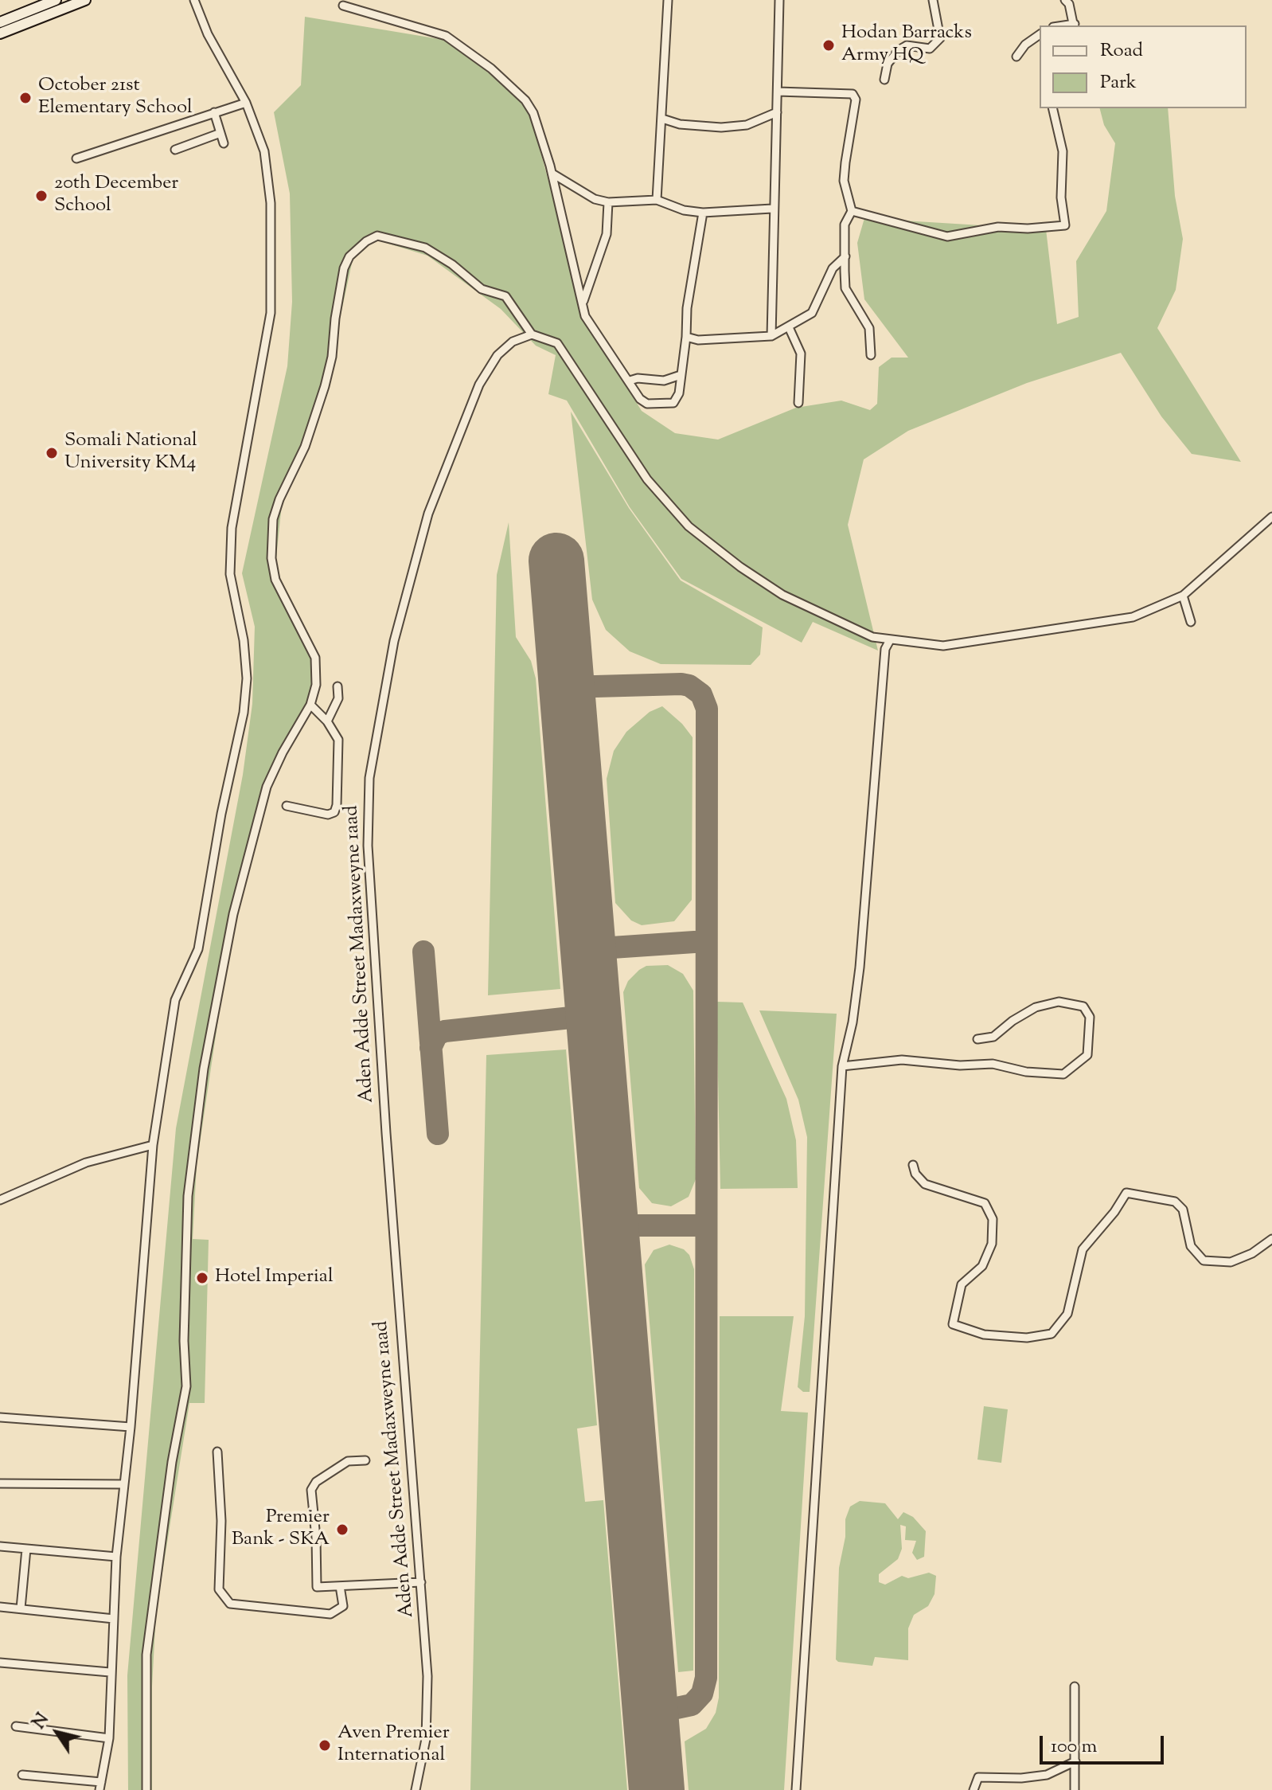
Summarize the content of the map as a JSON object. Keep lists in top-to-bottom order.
{
  "streets": {
    "street": ["Aden Adde Street Madaxweyne 1aad"]
  },
  "places": [
    "Hodan Barracks Army HQ",
    "October 21st Elementary School",
    "20th December School",
    "Somali National University KM4",
    "Hotel Imperial",
    "Premier Bank - SKA",
    "Aven Premier International"
  ],
  "legend": ["Road", "Park"],
  "scale_bar": "100 m",
  "north": "top left"
}
